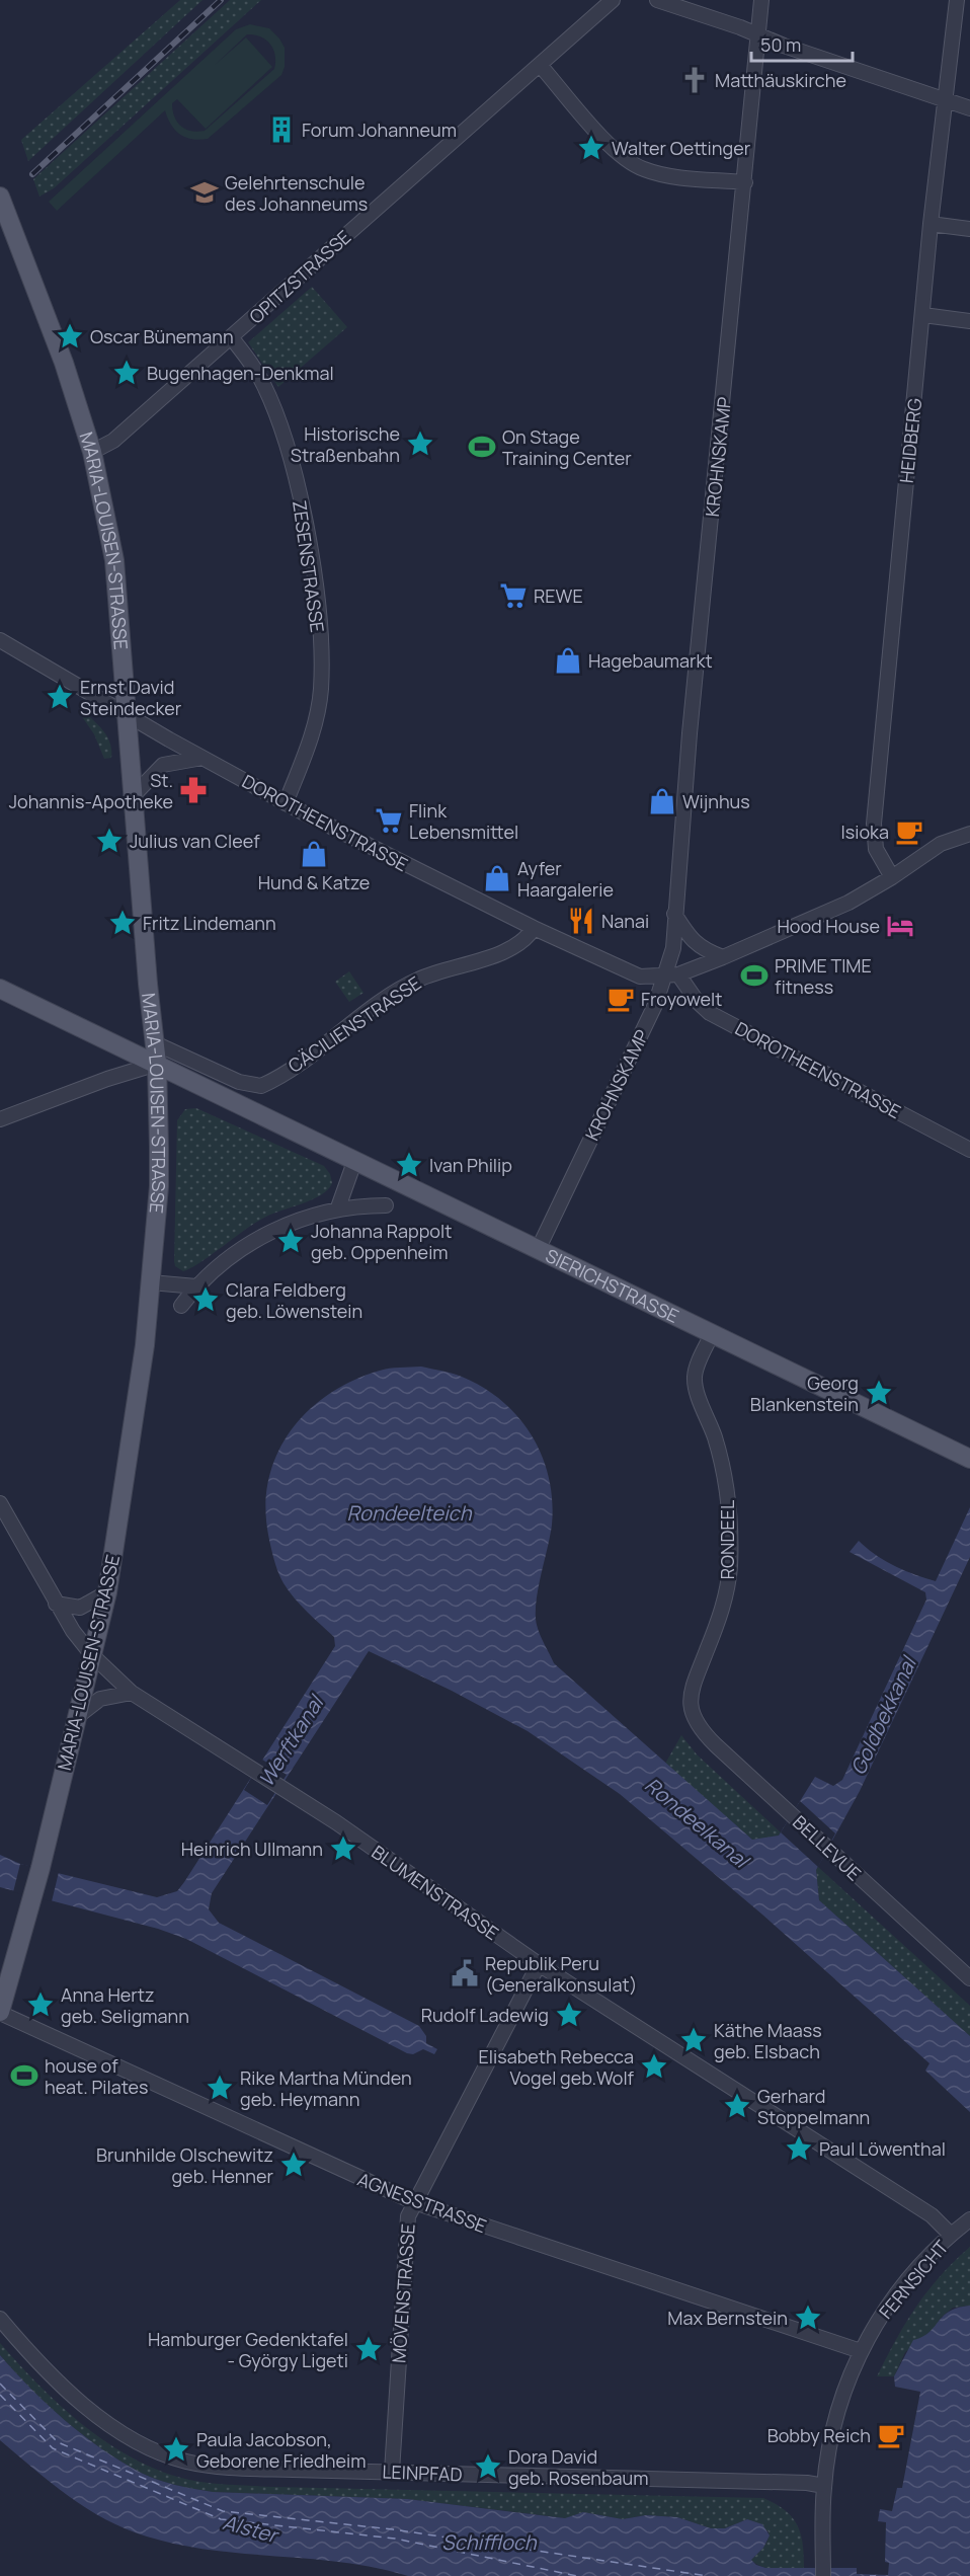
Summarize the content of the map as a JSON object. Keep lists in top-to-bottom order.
{
  "streets": {
    "main road": ["MARIA-LOUISEN-STRASSE", "SIERICHSTRASSE"],
    "street": [
      "OPITZSTRASSE",
      "HEIDBERG",
      "KROHNSKAMP",
      "ZESENSTRASSE",
      "DOROTHEENSTRASSE",
      "CÄCILIENSTRASSE",
      "RONDEEL",
      "BELLEVUE",
      "BLUMENSTRASSE",
      "AGNESSTRASSE",
      "FERNSICHT",
      "MÖVENSTRASSE",
      "LEINPFAD"
    ]
  },
  "crossings": [
    ["OPITZSTRASSE", "MARIA-LOUISEN-STRASSE"],
    ["OPITZSTRASSE", "ZESENSTRASSE"],
    ["KROHNSKAMP", "DOROTHEENSTRASSE"],
    ["KROHNSKAMP", "SIERICHSTRASSE"],
    ["MARIA-LOUISEN-STRASSE", "DOROTHEENSTRASSE"],
    ["MARIA-LOUISEN-STRASSE", "SIERICHSTRASSE"],
    ["MARIA-LOUISEN-STRASSE", "BLUMENSTRASSE"],
    ["MARIA-LOUISEN-STRASSE", "AGNESSTRASSE"],
    ["ZESENSTRASSE", "DOROTHEENSTRASSE"],
    ["DOROTHEENSTRASSE", "CÄCILIENSTRASSE"],
    ["SIERICHSTRASSE", "RONDEEL"],
    ["RONDEEL", "BELLEVUE"],
    ["BLUMENSTRASSE", "FERNSICHT"],
    ["BLUMENSTRASSE", "MÖVENSTRASSE"],
    ["AGNESSTRASSE", "FERNSICHT"],
    ["AGNESSTRASSE", "MÖVENSTRASSE"],
    ["FERNSICHT", "LEINPFAD"],
    ["MÖVENSTRASSE", "LEINPFAD"]
  ],
  "water": [
    "Rondeelteich",
    "Goldbekkanal",
    "Werftkanal",
    "Rondeelkanal",
    "Alster",
    "Schiffloch"
  ],
  "places": {
    "church": ["Matthäuskirche"],
    "building": ["Forum Johanneum"],
    "place": [
      "Walter Oettinger",
      "Oscar Bünemann",
      "Bugenhagen-Denkmal",
      "Historische Straßenbahn",
      "Ernst David Steindecker",
      "Julius van Cleef",
      "Fritz Lindemann",
      "Ivan Philip",
      "Johanna Rappolt geb. Oppenheim",
      "Clara Feldberg geb. Löwenstein",
      "Georg Blankenstein",
      "Heinrich Ullmann",
      "Anna Hertz geb. Seligmann",
      "Rudolf Ladewig",
      "Käthe Maass geb. Elsbach",
      "Elisabeth Rebecca Vogel geb.Wolf",
      "Rike Martha Münden geb. Heymann",
      "Gerhard Stoppelmann",
      "Paul Löwenthal",
      "Brunhilde Olschewitz geb. Henner",
      "Max Bernstein",
      "Hamburger Gedenktafel - György Ligeti",
      "Paula Jacobson, Geborene Friedheim",
      "Dora David geb. Rosenbaum"
    ],
    "school or university": ["Gelehrtenschule des Johanneums"],
    "sports": ["On Stage Training Center", "PRIME TIME fitness", "house of heat. Pilates"],
    "supermarket": ["REWE", "Flink Lebensmittel"],
    "shop": [
      "Hagebaumarkt",
      "Wijnhus",
      "Hund & Katze",
      "Ayfer Haargalerie"
    ],
    "pharmacy": ["St. Johannis-Apotheke"],
    "cafe": ["Isioka", "Froyowelt", "Bobby Reich"],
    "restaurant": ["Nanai"],
    "hotel": ["Hood House"],
    "public building": ["Republik Peru (Generalkonsulat)"]
  },
  "scale_bar": "50 m"
}
